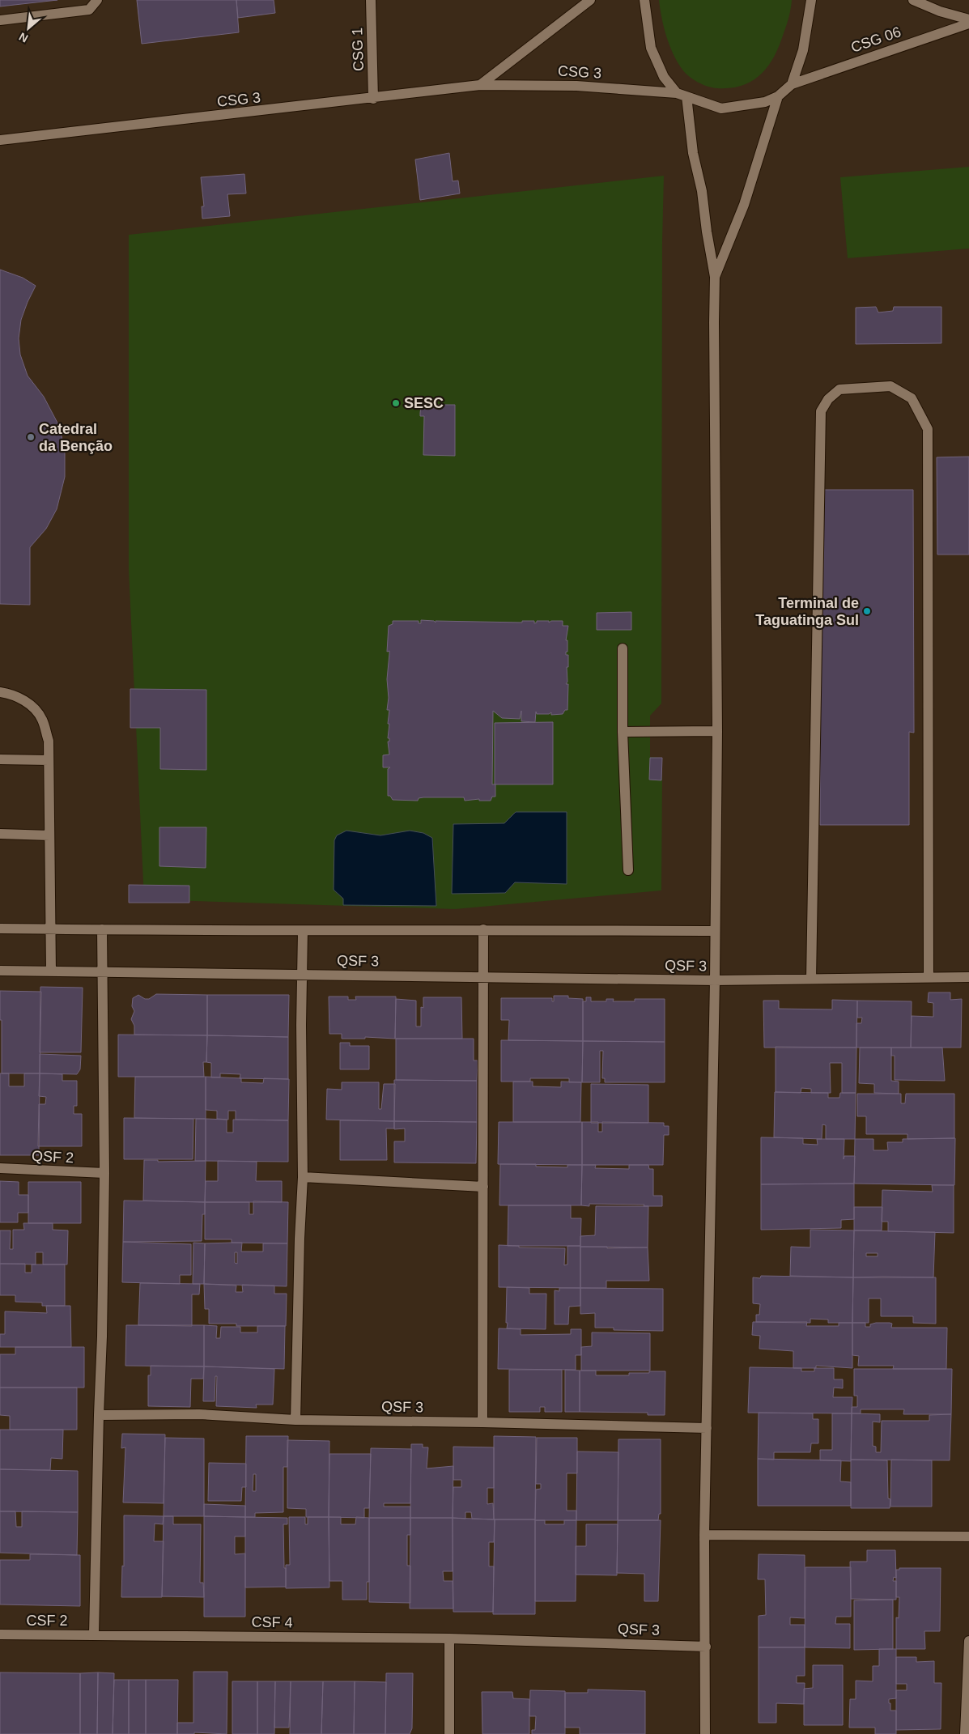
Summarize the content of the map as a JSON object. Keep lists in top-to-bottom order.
{
  "streets": {
    "street": [
      "CSG 06",
      "CSG 1",
      "CSG 3",
      "QSF 3",
      "QSF 2",
      "CSF 2",
      "CSF 4"
    ]
  },
  "crossings": [
    ["CSG 1", "CSG 3"],
    ["QSF 3", "CSF 4"],
    ["CSF 2", "CSF 4"]
  ],
  "places": ["SESC", "Catedral da Benção", "Terminal de Taguatinga Sul"],
  "north": "bottom left"
}
